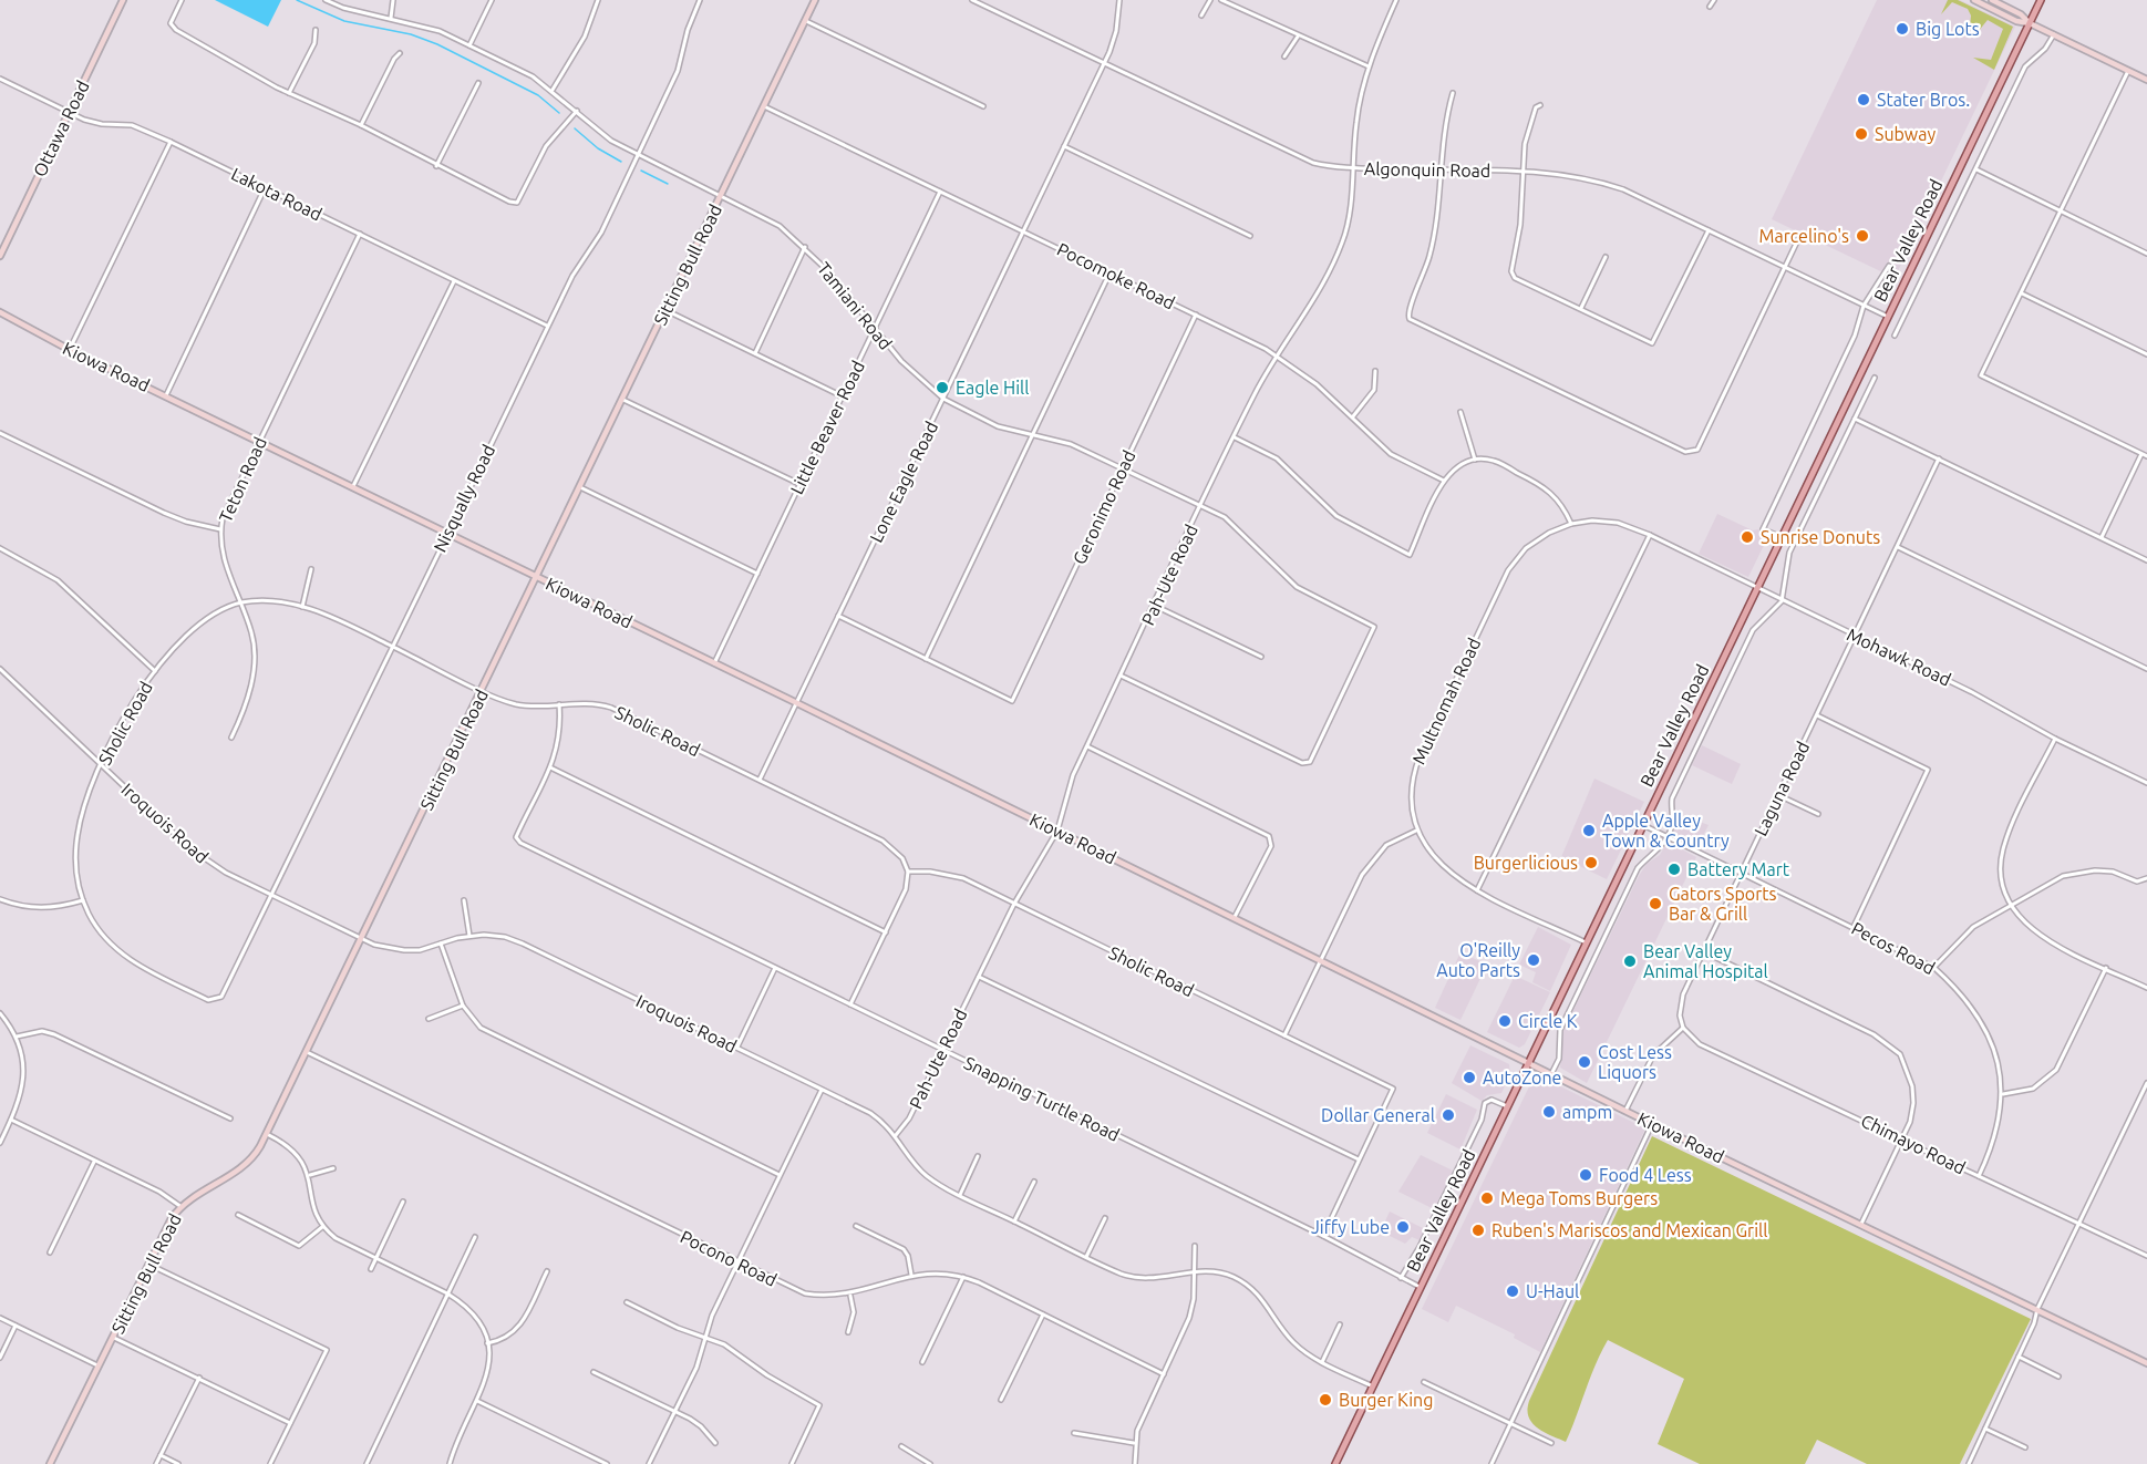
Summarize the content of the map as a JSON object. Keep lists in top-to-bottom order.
{
  "streets": {
    "main road": ["Bear Valley Road"],
    "street": [
      "Ottawa Road",
      "Algonquin Road",
      "Lakota Road",
      "Sitting Bull Road",
      "Pocomoke Road",
      "Tamiani Road",
      "Kiowa Road",
      "Little Beaver Road",
      "Teton Road",
      "Lone Eagle Road",
      "Nisqually Road",
      "Geronimo Road",
      "Pah-Ute Road",
      "Mohawk Road",
      "Multnomah Road",
      "Sholic Road",
      "Laguna Road",
      "Iroquois Road",
      "Pecos Road",
      "Snapping Turtle Road",
      "Chimayo Road",
      "Pocono Road"
    ]
  },
  "crossings": [
    ["Ottawa Road", "Lakota Road"],
    ["Algonquin Road", "Bear Valley Road"],
    ["Algonquin Road", "Lone Eagle Road"],
    ["Algonquin Road", "Pah-Ute Road"],
    ["Lakota Road", "Teton Road"],
    ["Lakota Road", "Nisqually Road"],
    ["Bear Valley Road", "Kiowa Road"],
    ["Bear Valley Road", "Mohawk Road"],
    ["Bear Valley Road", "Multnomah Road"],
    ["Bear Valley Road", "Iroquois Road"],
    ["Bear Valley Road", "Pecos Road"],
    ["Bear Valley Road", "Snapping Turtle Road"],
    ["Sitting Bull Road", "Pocomoke Road"],
    ["Sitting Bull Road", "Tamiani Road"],
    ["Sitting Bull Road", "Kiowa Road"],
    ["Sitting Bull Road", "Sholic Road"],
    ["Sitting Bull Road", "Iroquois Road"],
    ["Sitting Bull Road", "Pocono Road"],
    ["Pocomoke Road", "Little Beaver Road"],
    ["Pocomoke Road", "Lone Eagle Road"],
    ["Pocomoke Road", "Geronimo Road"],
    ["Pocomoke Road", "Pah-Ute Road"],
    ["Tamiani Road", "Little Beaver Road"],
    ["Tamiani Road", "Lone Eagle Road"],
    ["Tamiani Road", "Nisqually Road"],
    ["Tamiani Road", "Geronimo Road"],
    ["Tamiani Road", "Pah-Ute Road"],
    ["Kiowa Road", "Little Beaver Road"],
    ["Kiowa Road", "Teton Road"],
    ["Kiowa Road", "Lone Eagle Road"],
    ["Kiowa Road", "Nisqually Road"],
    ["Kiowa Road", "Pah-Ute Road"],
    ["Teton Road", "Sholic Road"],
    ["Lone Eagle Road", "Sholic Road"],
    ["Nisqually Road", "Sholic Road"],
    ["Nisqually Road", "Iroquois Road"],
    ["Pah-Ute Road", "Sholic Road"],
    ["Pah-Ute Road", "Iroquois Road"],
    ["Pah-Ute Road", "Snapping Turtle Road"],
    ["Mohawk Road", "Multnomah Road"],
    ["Mohawk Road", "Laguna Road"],
    ["Sholic Road", "Iroquois Road"],
    ["Laguna Road", "Pecos Road"],
    ["Laguna Road", "Chimayo Road"],
    ["Pecos Road", "Chimayo Road"]
  ],
  "places": [
    "Big Lots",
    "Stater Bros.",
    "Subway",
    "Marcelino's",
    "Eagle Hill",
    "Sunrise Donuts",
    "Apple Valley Town & Country",
    "Burgerlicious",
    "Battery Mart",
    "Gators Sports Bar & Grill",
    "O'Reilly Auto Parts",
    "Bear Valley Animal Hospital",
    "Circle K",
    "Cost Less Liquors",
    "AutoZone",
    "ampm",
    "Dollar General",
    "Food 4 Less",
    "Mega Toms Burgers",
    "Jiffy Lube",
    "Ruben's Mariscos and Mexican Grill",
    "U-Haul",
    "Burger King"
  ]
}
